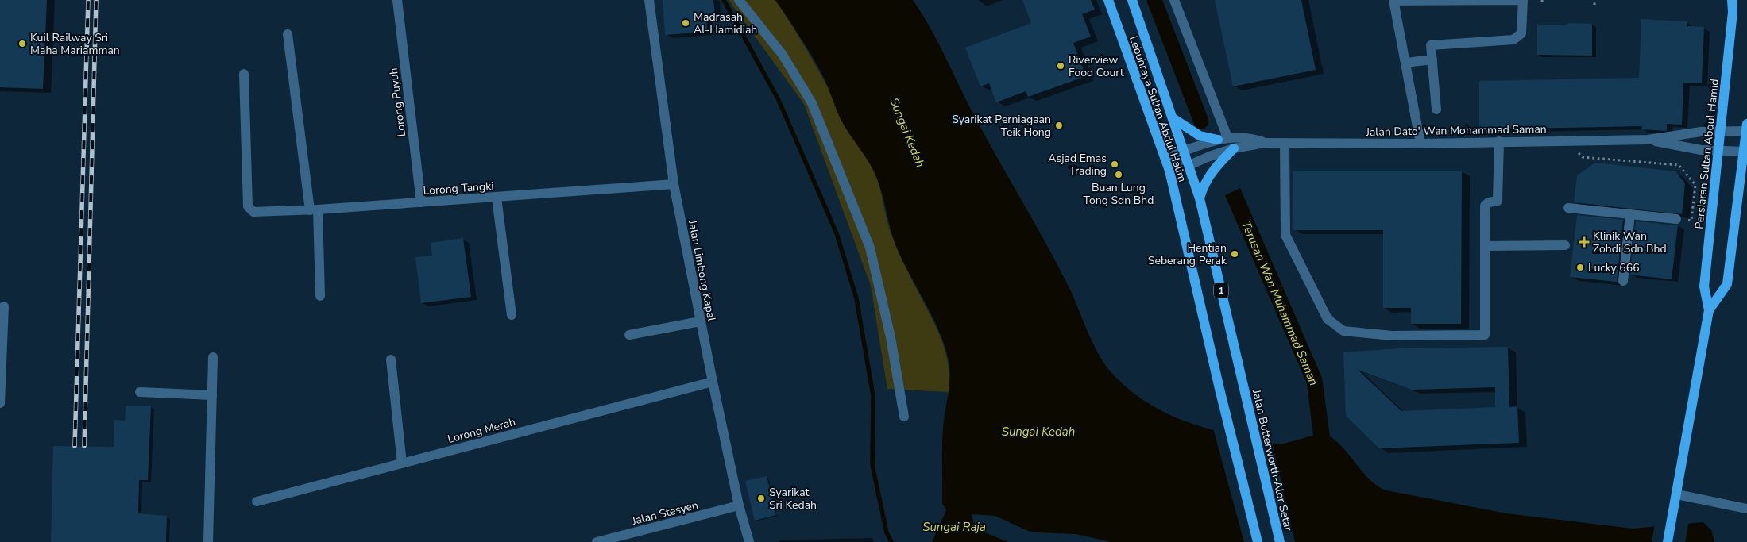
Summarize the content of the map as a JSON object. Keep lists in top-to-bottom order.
{
  "streets": {
    "main road": [
      "Lebuhraya Sultan Abdul Halim",
      "Persiaran Sultan Abdul Hamid",
      "1",
      "Jalan Butterworth-Alor Setar"
    ],
    "street": [
      "Lorong Puyuh",
      "Jalan Dato' Wan Mohammad Saman",
      "Lorong Tangki",
      "Jalan Limbong Kapal",
      "Lorong Merah",
      "Jalan Stesyen"
    ]
  },
  "crossings": [
    ["Lorong Puyuh", "Lorong Tangki"],
    ["Lebuhraya Sultan Abdul Halim", "Jalan Dato' Wan Mohammad Saman"],
    ["Lebuhraya Sultan Abdul Halim", "Jalan Butterworth-Alor Setar"],
    ["Jalan Dato' Wan Mohammad Saman", "Persiaran Sultan Abdul Hamid"],
    ["Lorong Tangki", "Jalan Limbong Kapal"],
    ["Jalan Limbong Kapal", "Lorong Merah"],
    ["Jalan Limbong Kapal", "Jalan Stesyen"]
  ],
  "water": ["Sungai Kedah", "Terusan Wan Muhammad Saman", "Sungai Raja"],
  "places": {
    "other": [
      "Madrasah Al-Hamidiah",
      "Kuil Railway Sri Maha Mariamman",
      "Riverview Food Court",
      "Syarikat Perniagaan Teik Hong",
      "Asjad Emas Trading",
      "Buan Lung Tong Sdn Bhd",
      "Hentian Seberang Perak",
      "Lucky 666",
      "Syarikat Sri Kedah"
    ],
    "health": ["Klinik Wan Zohdi Sdn Bhd"]
  }
}
